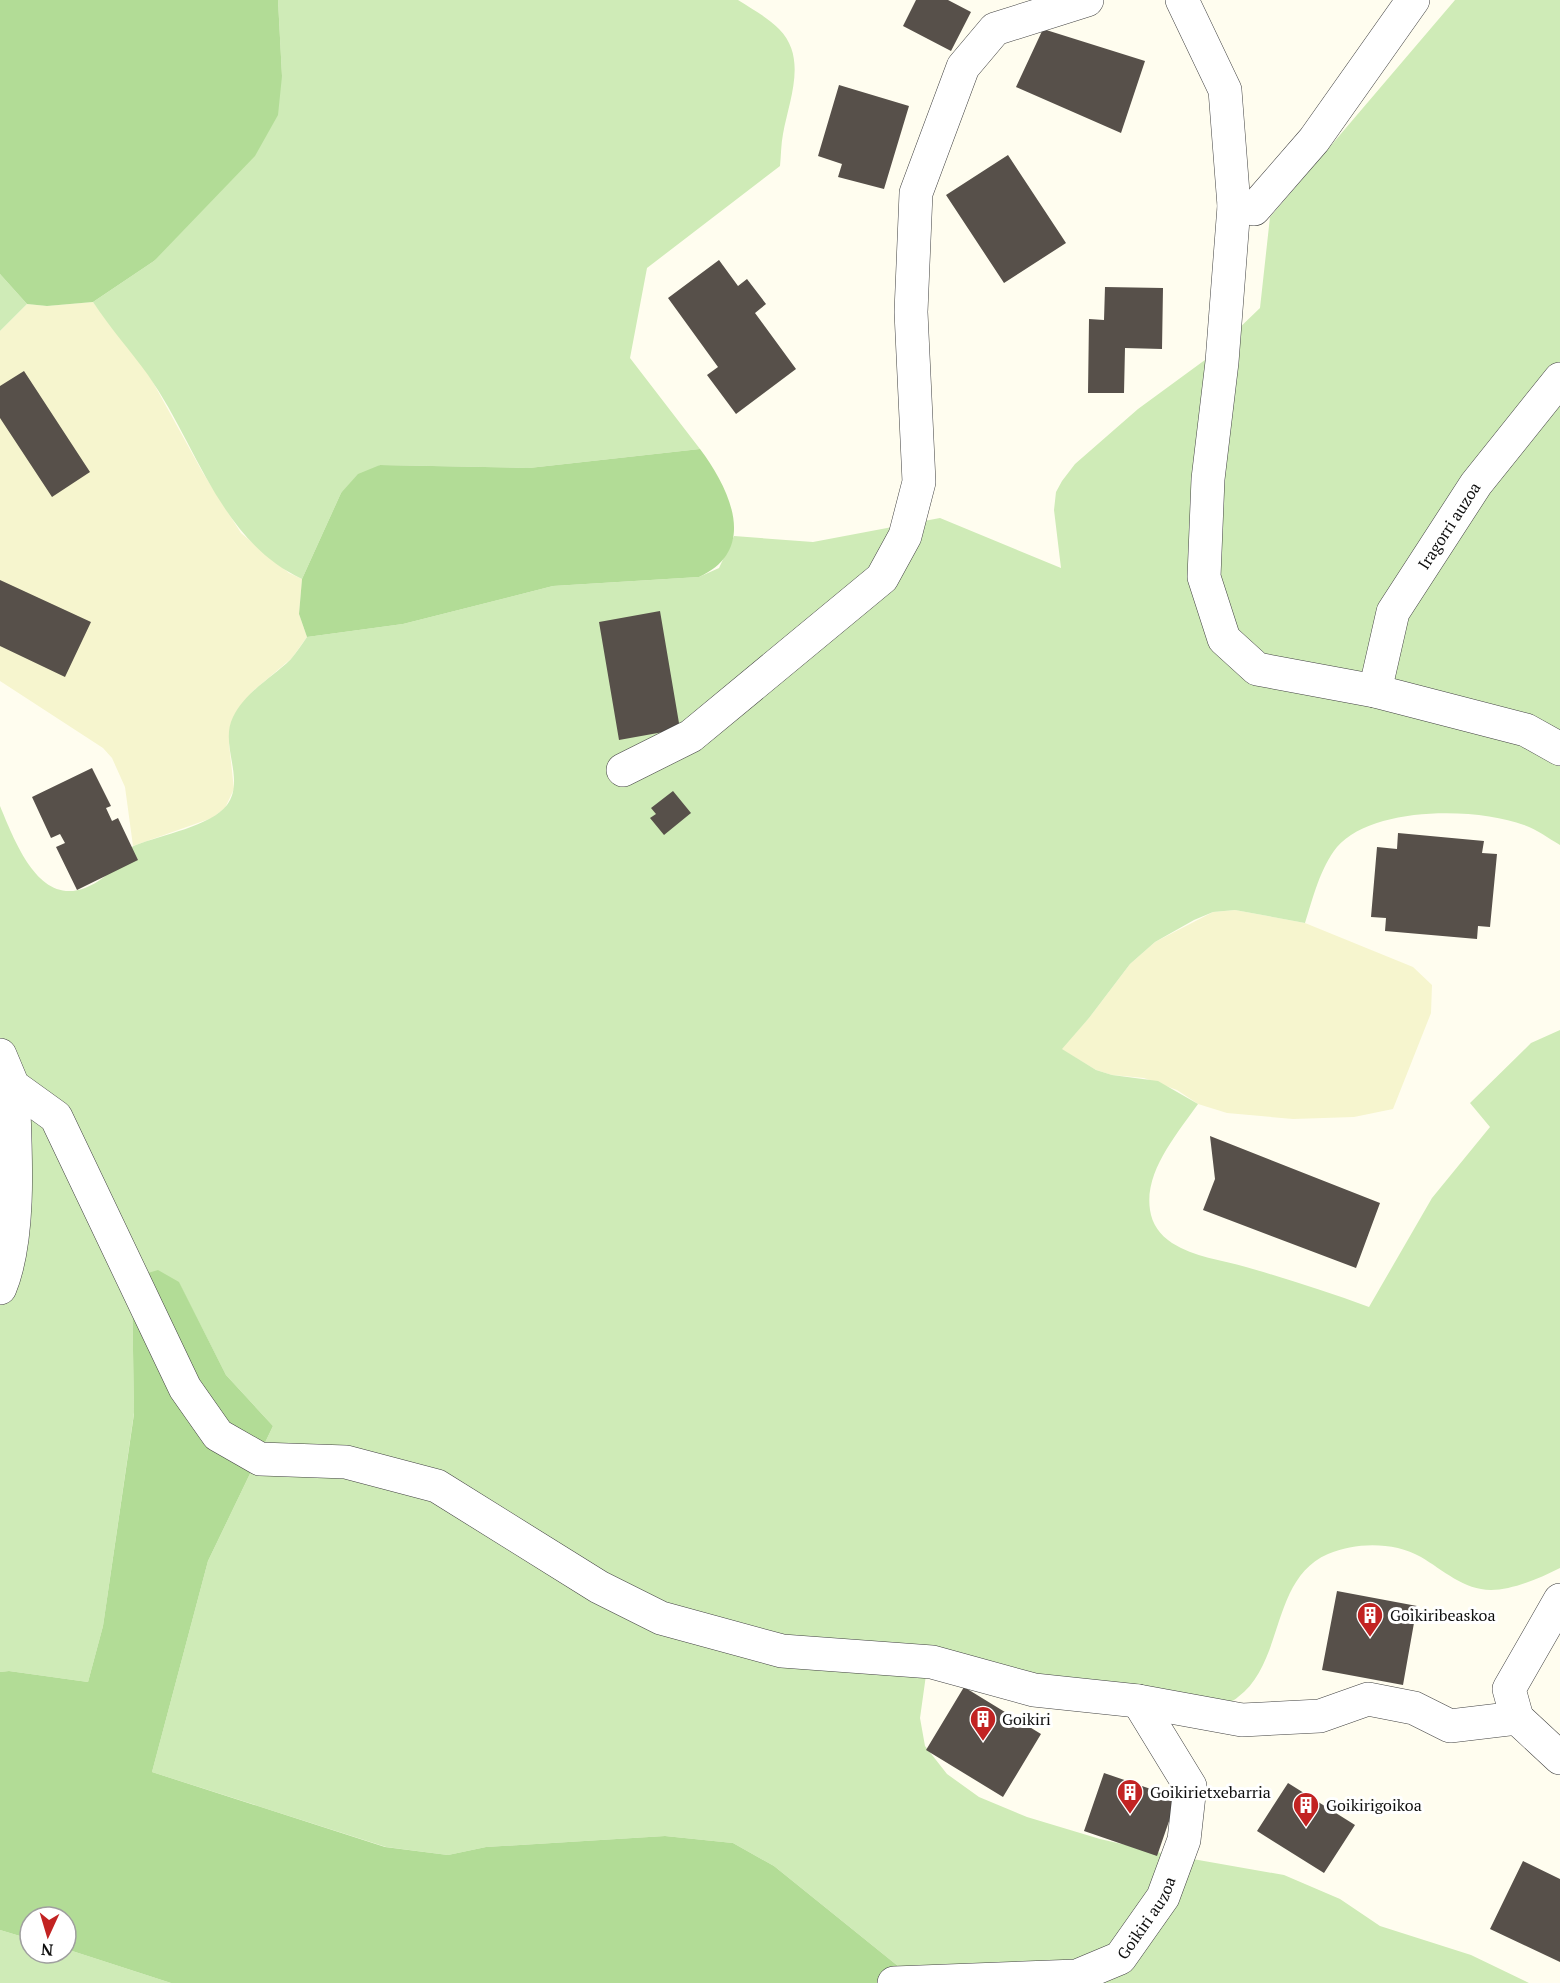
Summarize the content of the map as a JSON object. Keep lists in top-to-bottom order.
{
  "streets": {
    "street": ["Iragorri auzoa", "Goikiri auzoa"]
  },
  "places": {
    "building": [
      "Goikiribeaskoa",
      "Goikiri",
      "Goikirietxebarria",
      "Goikirigoikoa"
    ]
  },
  "north": "bottom"
}
